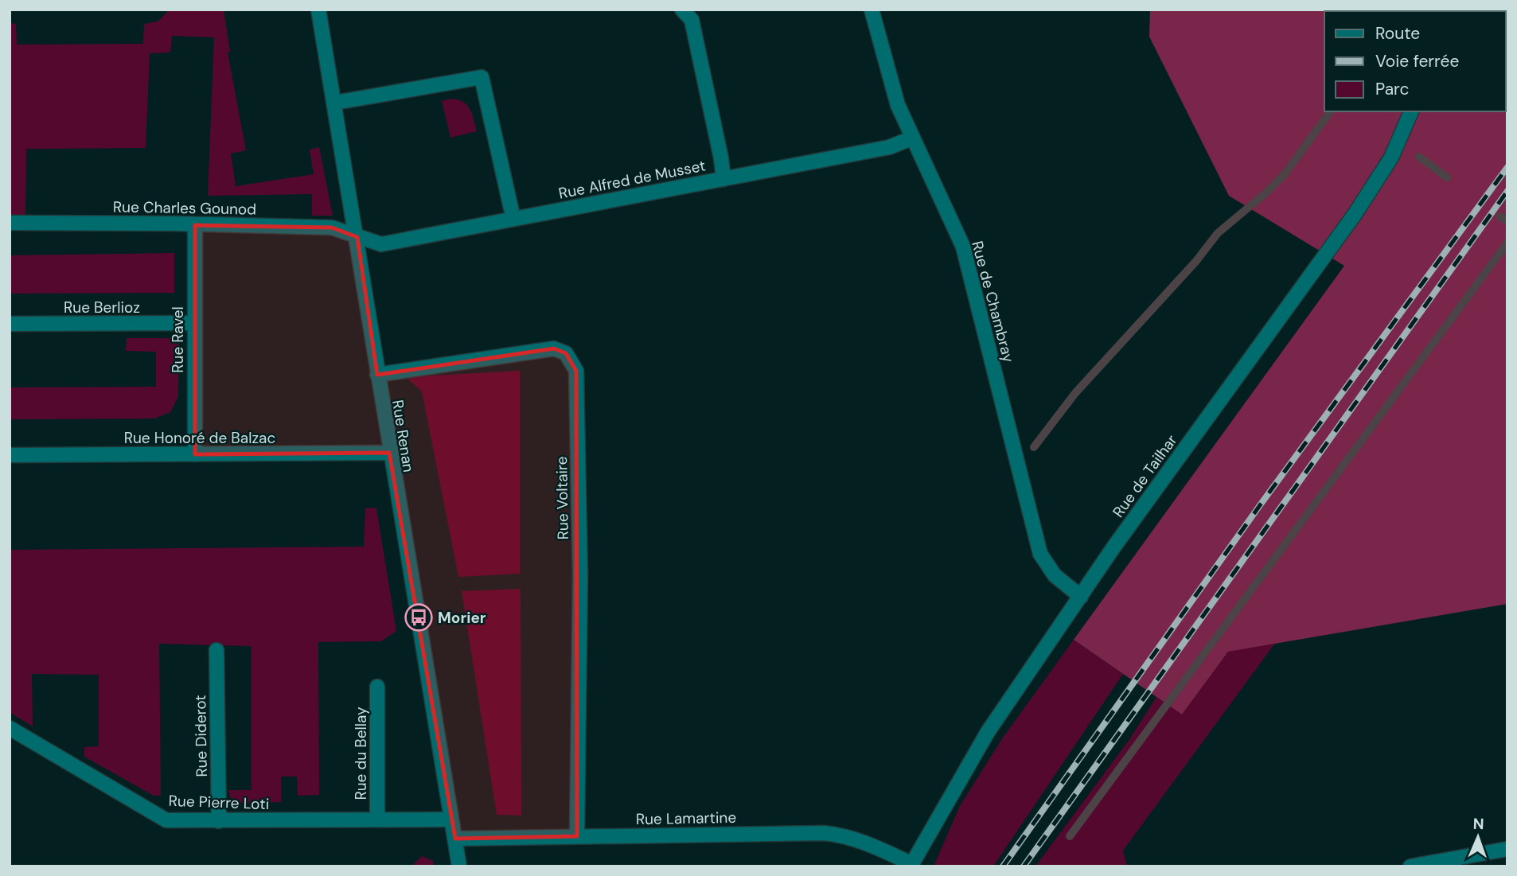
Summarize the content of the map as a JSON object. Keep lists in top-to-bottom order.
{
  "streets": {
    "street": [
      "Rue Alfred de Musset",
      "Rue Charles Gounod",
      "Rue de Chambray",
      "Rue Berlioz",
      "Rue Ravel",
      "Rue Renan",
      "Rue Honoré de Balzac",
      "Rue de Tailhar",
      "Rue Voltaire",
      "Rue Diderot",
      "Rue du Bellay",
      "Rue Pierre Loti",
      "Rue Lamartine"
    ]
  },
  "crossings": [
    ["Rue Alfred de Musset", "Rue Charles Gounod"],
    ["Rue Alfred de Musset", "Rue de Chambray"],
    ["Rue Alfred de Musset", "Rue Renan"],
    ["Rue Charles Gounod", "Rue Ravel"],
    ["Rue Charles Gounod", "Rue Renan"],
    ["Rue de Chambray", "Rue de Tailhar"],
    ["Rue Berlioz", "Rue Ravel"],
    ["Rue Ravel", "Rue Honoré de Balzac"],
    ["Rue Renan", "Rue Honoré de Balzac"],
    ["Rue Renan", "Rue Voltaire"],
    ["Rue Renan", "Rue Pierre Loti"],
    ["Rue Renan", "Rue Lamartine"],
    ["Rue de Tailhar", "Rue Lamartine"],
    ["Rue Voltaire", "Rue Lamartine"],
    ["Rue Diderot", "Rue Pierre Loti"],
    ["Rue du Bellay", "Rue Pierre Loti"]
  ],
  "places": {
    "bus stop": ["Morier"]
  },
  "legend": ["Route", "Voie ferrée", "Parc"],
  "north": "top"
}
